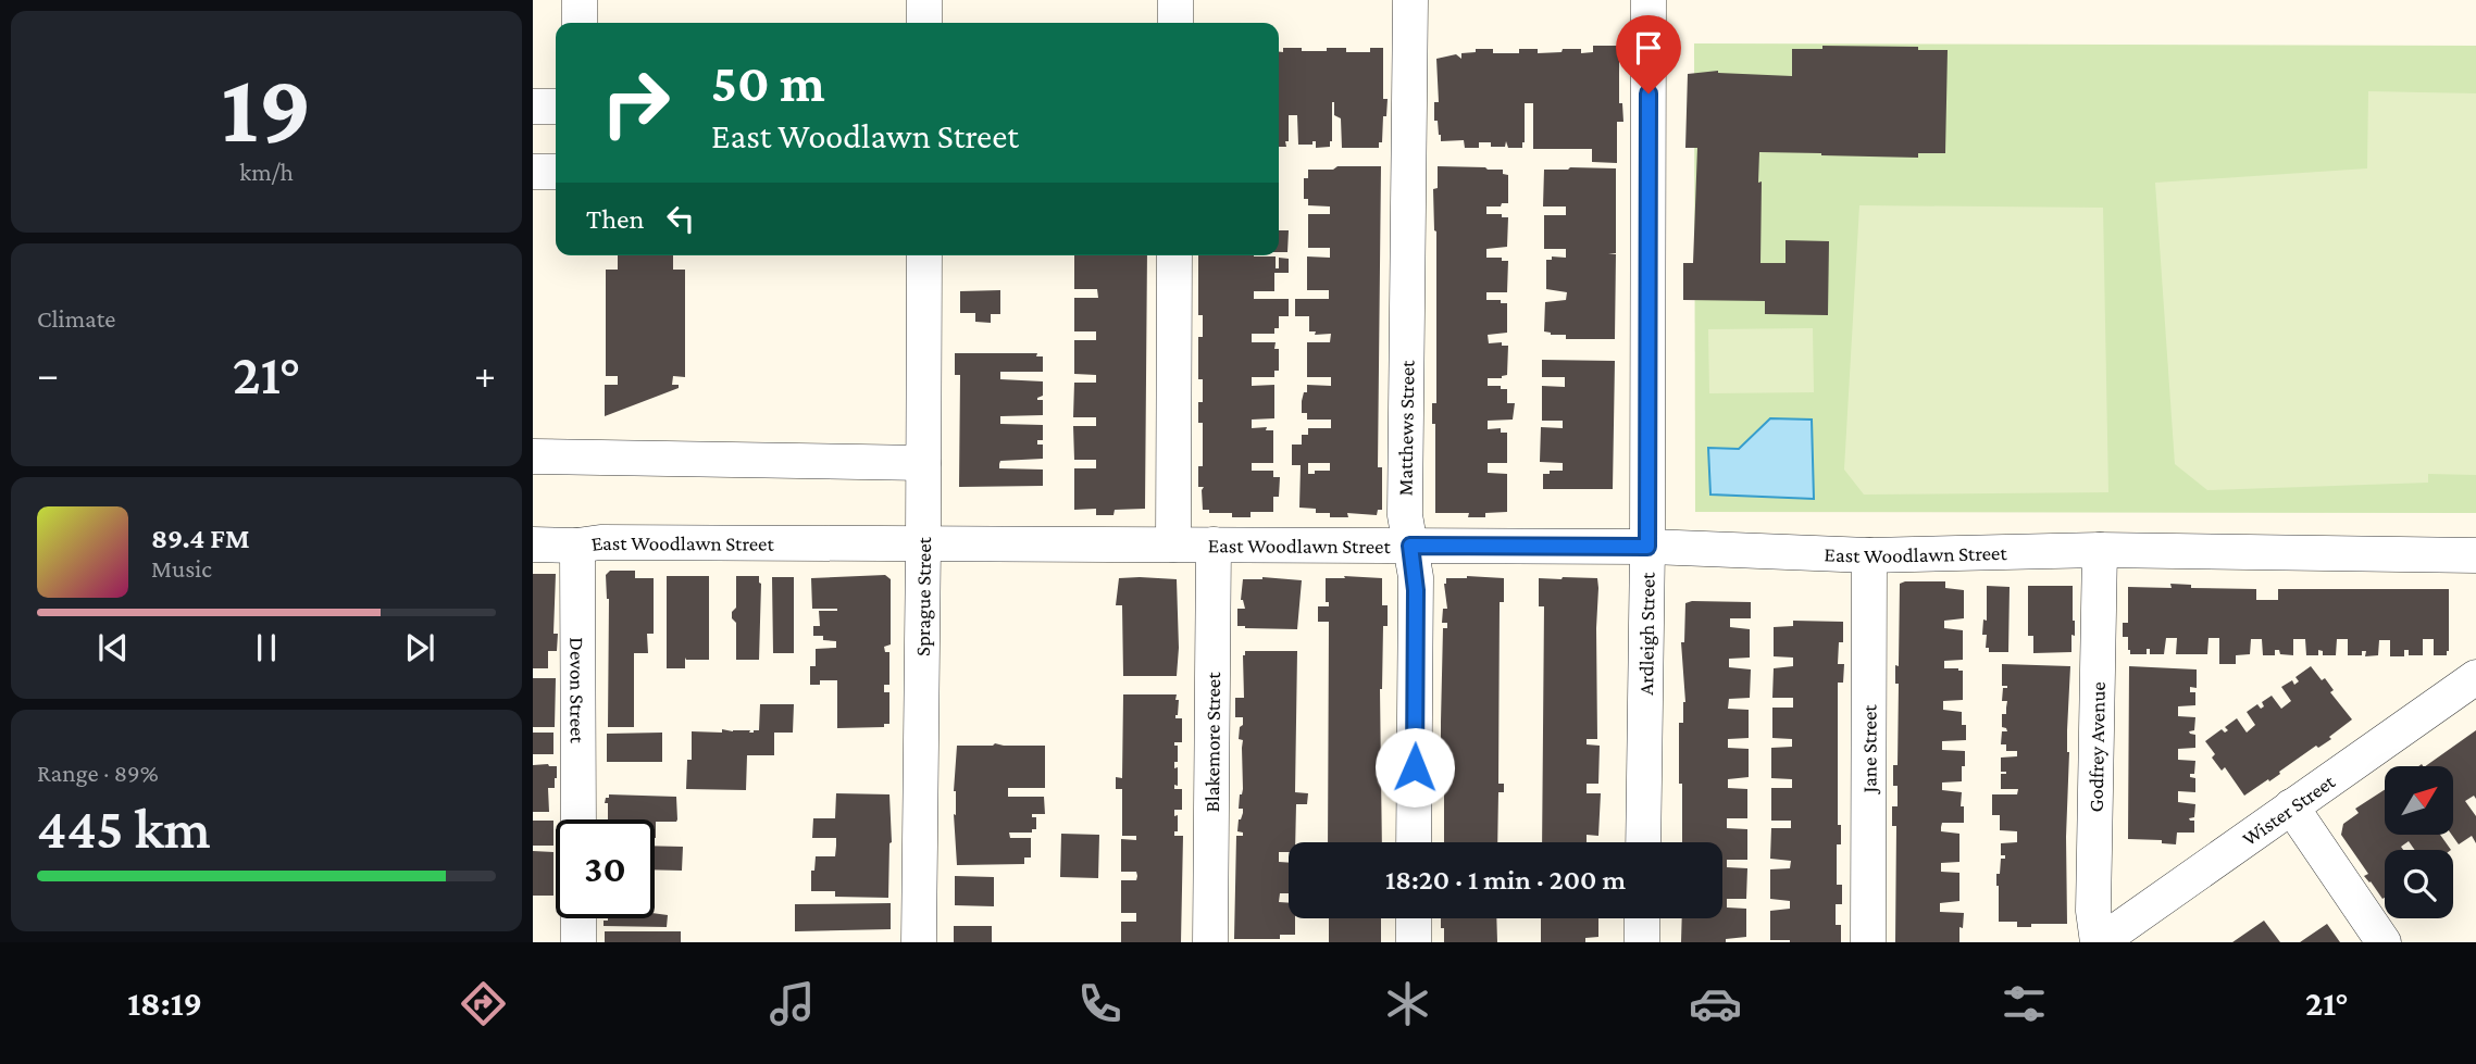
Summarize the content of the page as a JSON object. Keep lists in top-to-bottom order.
{
  "streets": {
    "street": [
      "Matthews Street",
      "East Woodlawn Street",
      "Sprague Street",
      "Ardleigh Street",
      "Devon Street",
      "Blakemore Street",
      "Godfrey Avenue",
      "Jane Street",
      "Wister Street"
    ]
  },
  "crossings": [
    ["Matthews Street", "East Woodlawn Street"],
    ["East Woodlawn Street", "Sprague Street"],
    ["East Woodlawn Street", "Ardleigh Street"],
    ["East Woodlawn Street", "Devon Street"],
    ["East Woodlawn Street", "Blakemore Street"],
    ["East Woodlawn Street", "Godfrey Avenue"],
    ["East Woodlawn Street", "Jane Street"],
    ["Godfrey Avenue", "Wister Street"]
  ],
  "north": "top right",
  "page": {
    "tile": [
      ["19", "km/h"],
      "Climate",
      ["Range · 89%", "445 km"]
    ],
    "turn": ["50 m", "East Woodlawn Street"],
    "then": "Then",
    "heat": ["−", "21°", "+"],
    "song": ["89.4 FM", "Music"],
    "limit": "30",
    "trip": "18:20 · 1 min · 200 m",
    "tabs": ["18:19", "21°"]
  }
}
